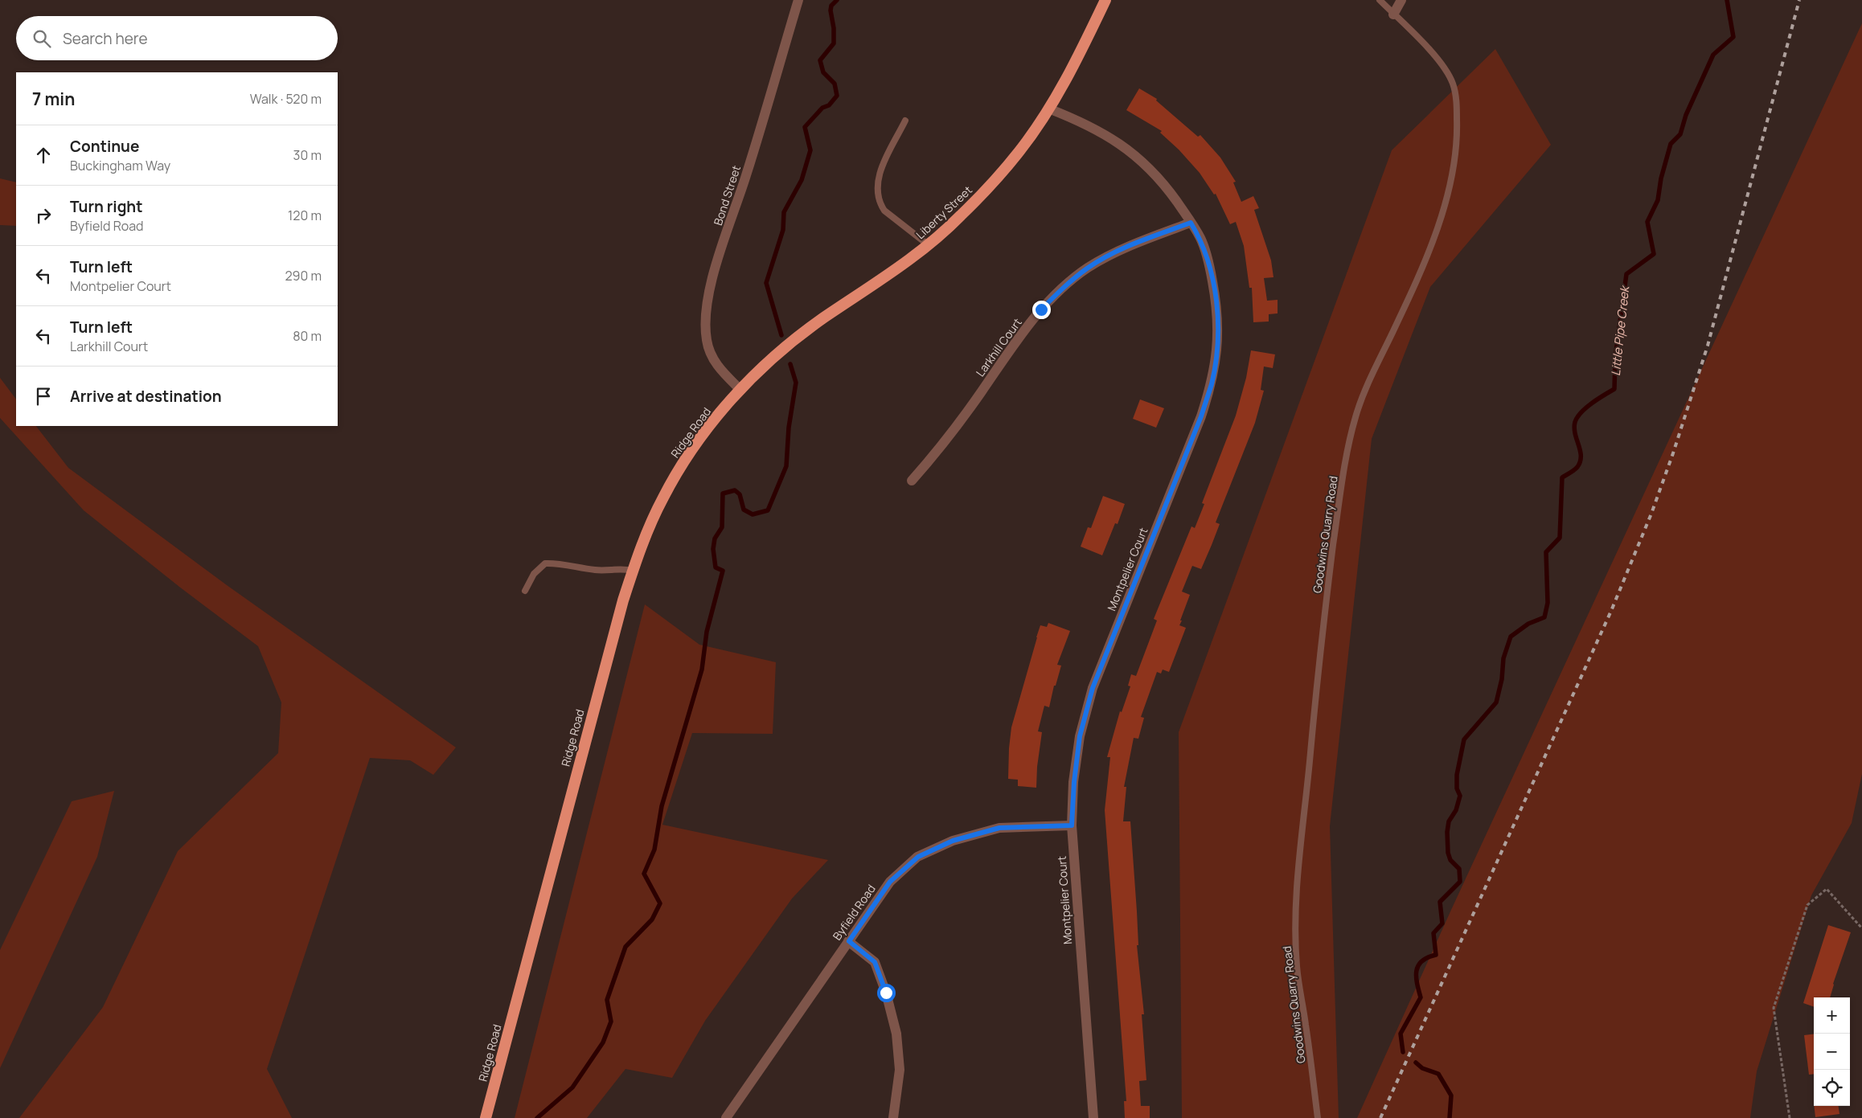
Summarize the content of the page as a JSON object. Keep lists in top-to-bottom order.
{
  "streets": {
    "highway": ["Liberty Street", "Ridge Road"],
    "street": [
      "Bond Street",
      "Larkhill Court",
      "Montpelier Court",
      "Byfield Road"
    ],
    "lane": ["Goodwins Quarry Road"]
  },
  "crossings": [
    ["Bond Street", "Liberty Street"],
    ["Bond Street", "Ridge Road"],
    ["Liberty Street", "Ridge Road"],
    ["Liberty Street", "Montpelier Court"],
    ["Larkhill Court", "Montpelier Court"],
    ["Montpelier Court", "Byfield Road"]
  ],
  "water": ["Little Pipe Creek"],
  "page": {
    "search": "Search here",
    "heading": ["7 min", "Walk · 520 m"],
    "list": [
      ["Continue", "Buckingham Way", "30 m"],
      ["Turn right", "Byfield Road", "120 m"],
      ["Turn left", "Montpelier Court", "290 m"],
      ["Turn left", "Larkhill Court", "80 m"],
      "Arrive at destination"
    ],
    "map_buttons": ["+", "−"]
  }
}
